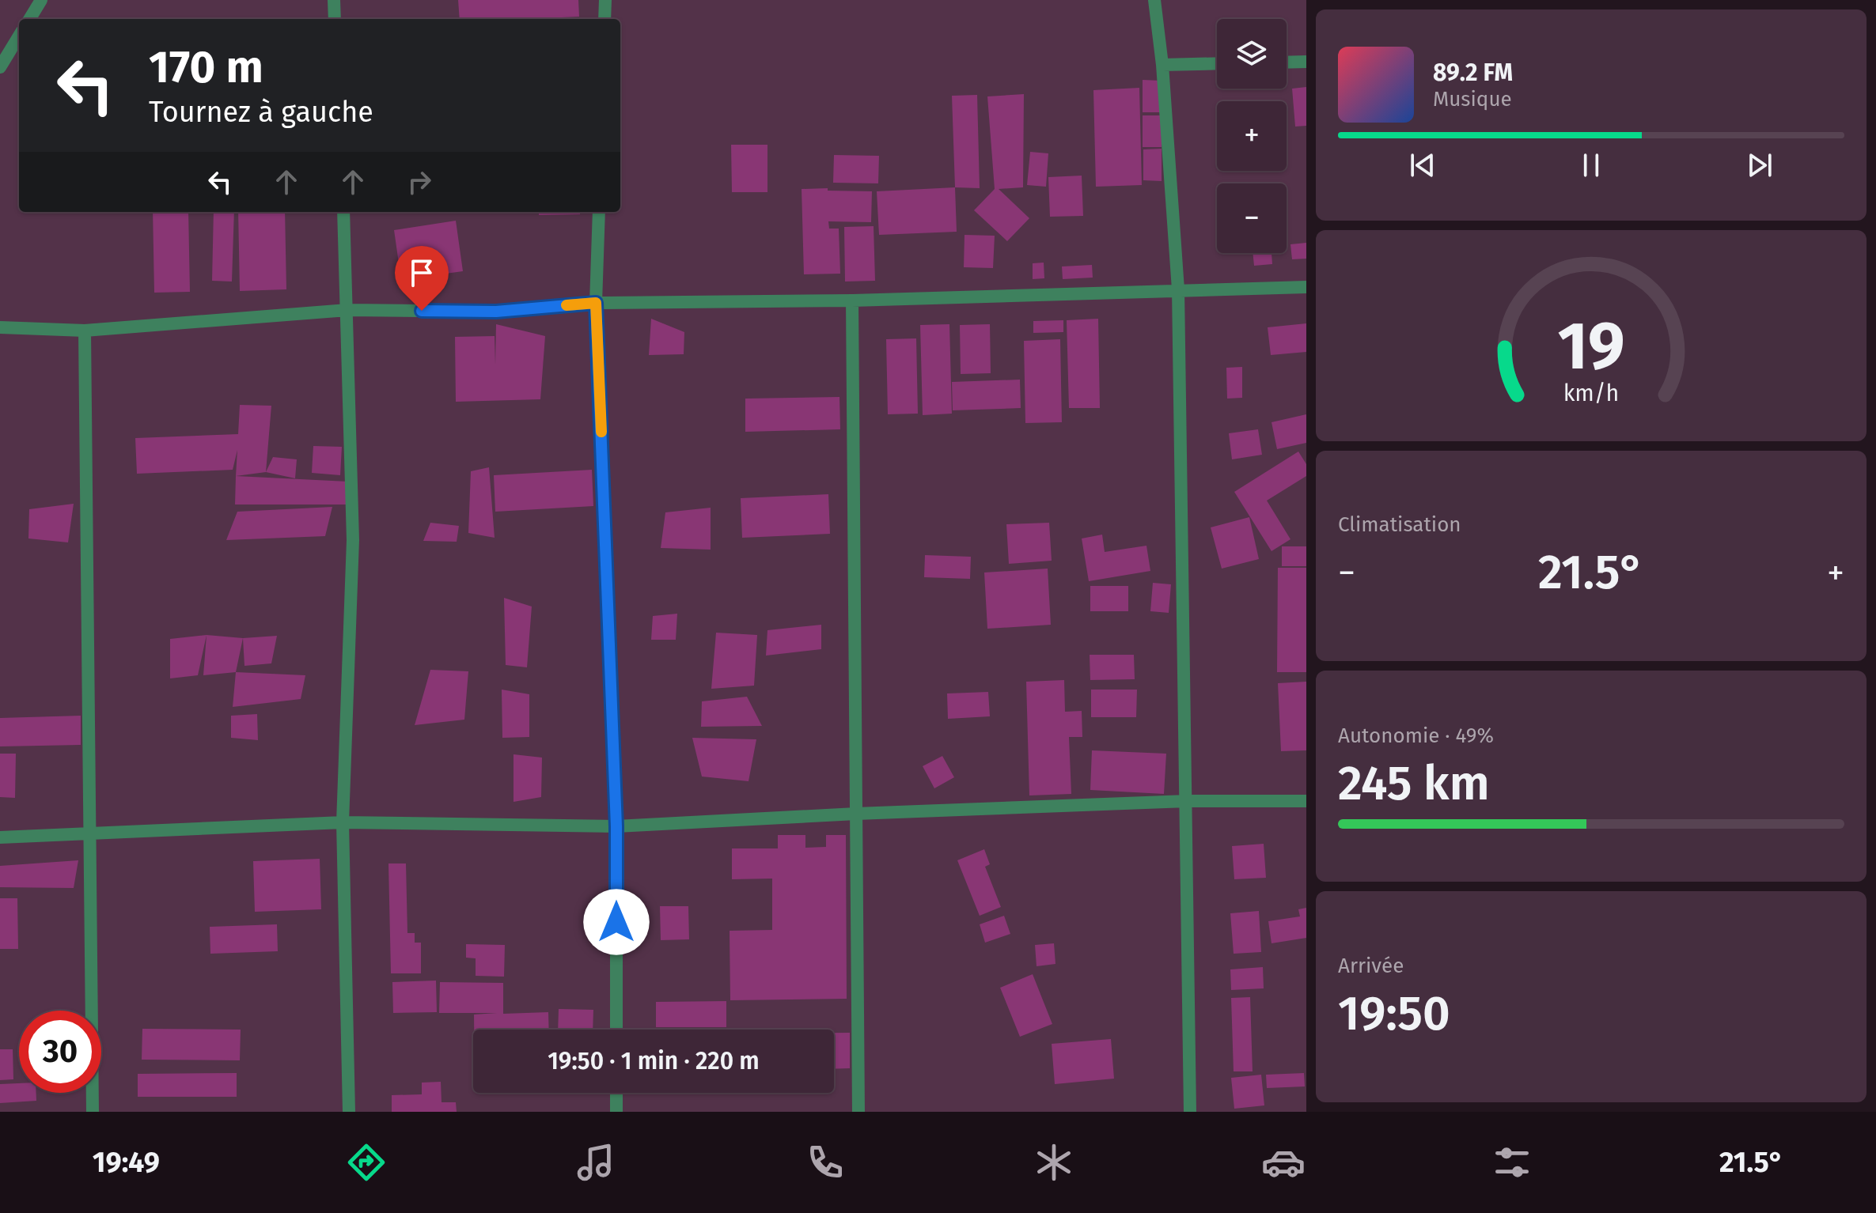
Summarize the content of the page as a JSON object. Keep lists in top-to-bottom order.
{
  "page": {
    "map_buttons": ["+", "−"],
    "turn": ["170 m", "Tournez à gauche"],
    "song": ["89.2 FM", "Musique"],
    "tile": [
      "Climatisation",
      ["Autonomie · 49%", "245 km"],
      ["Arrivée", "19:50"]
    ],
    "heat": ["−", "21.5°", "+"],
    "limit": "30",
    "trip": "19:50 · 1 min · 220 m",
    "tabs": ["19:49", "21.5°"],
    "gauge": ["19", "km/h"]
  }
}
